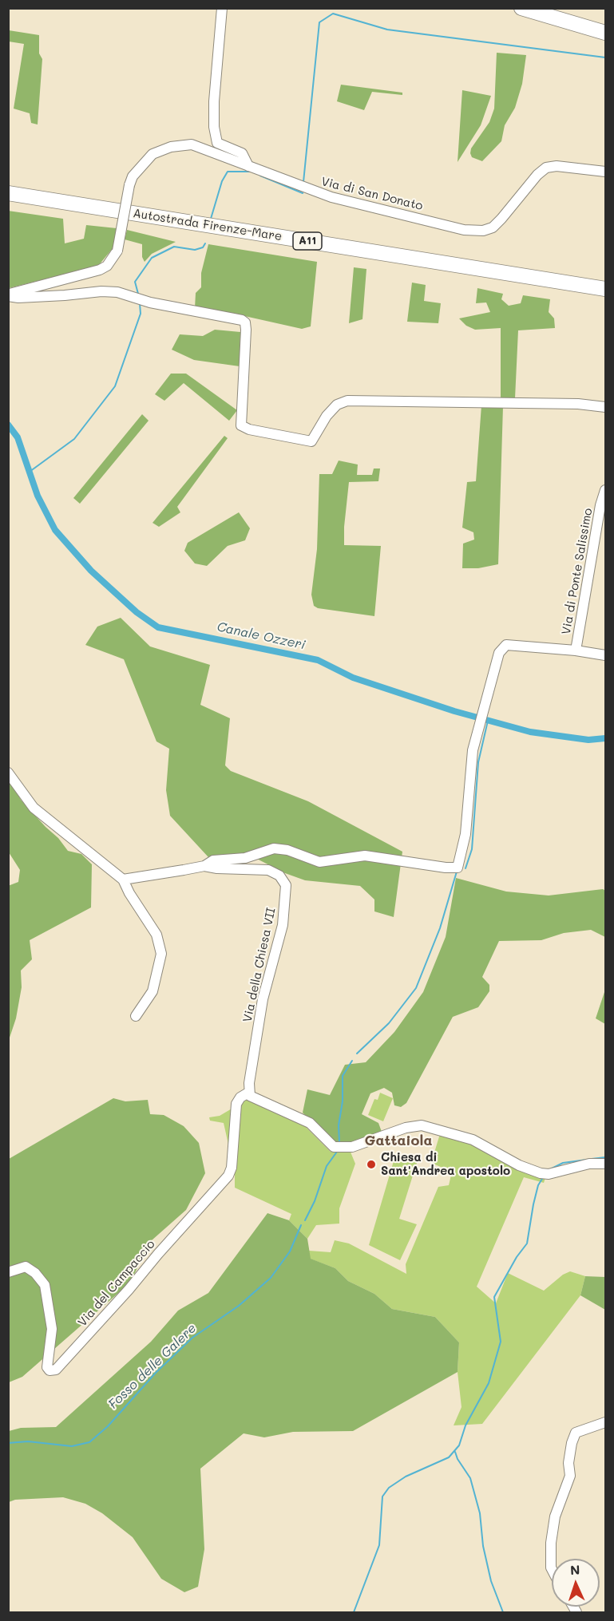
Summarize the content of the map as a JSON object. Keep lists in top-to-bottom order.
{
  "streets": {
    "highway": ["Autostrada Firenze-Mare", "A11"],
    "street": [
      "Via di San Donato",
      "Via di Ponte Salissimo",
      "Via della Chiesa VII",
      "Via del Campaccio"
    ]
  },
  "crossings": [
    ["Via di Ponte Salissimo", "Via della Chiesa VII"],
    ["Via della Chiesa VII", "Via del Campaccio"]
  ],
  "districts": ["Gattaiola"],
  "water": ["Canale Ozzeri", "Fosso delle Galere"],
  "places": ["Chiesa di Sant'Andrea apostolo"],
  "north": "top"
}
